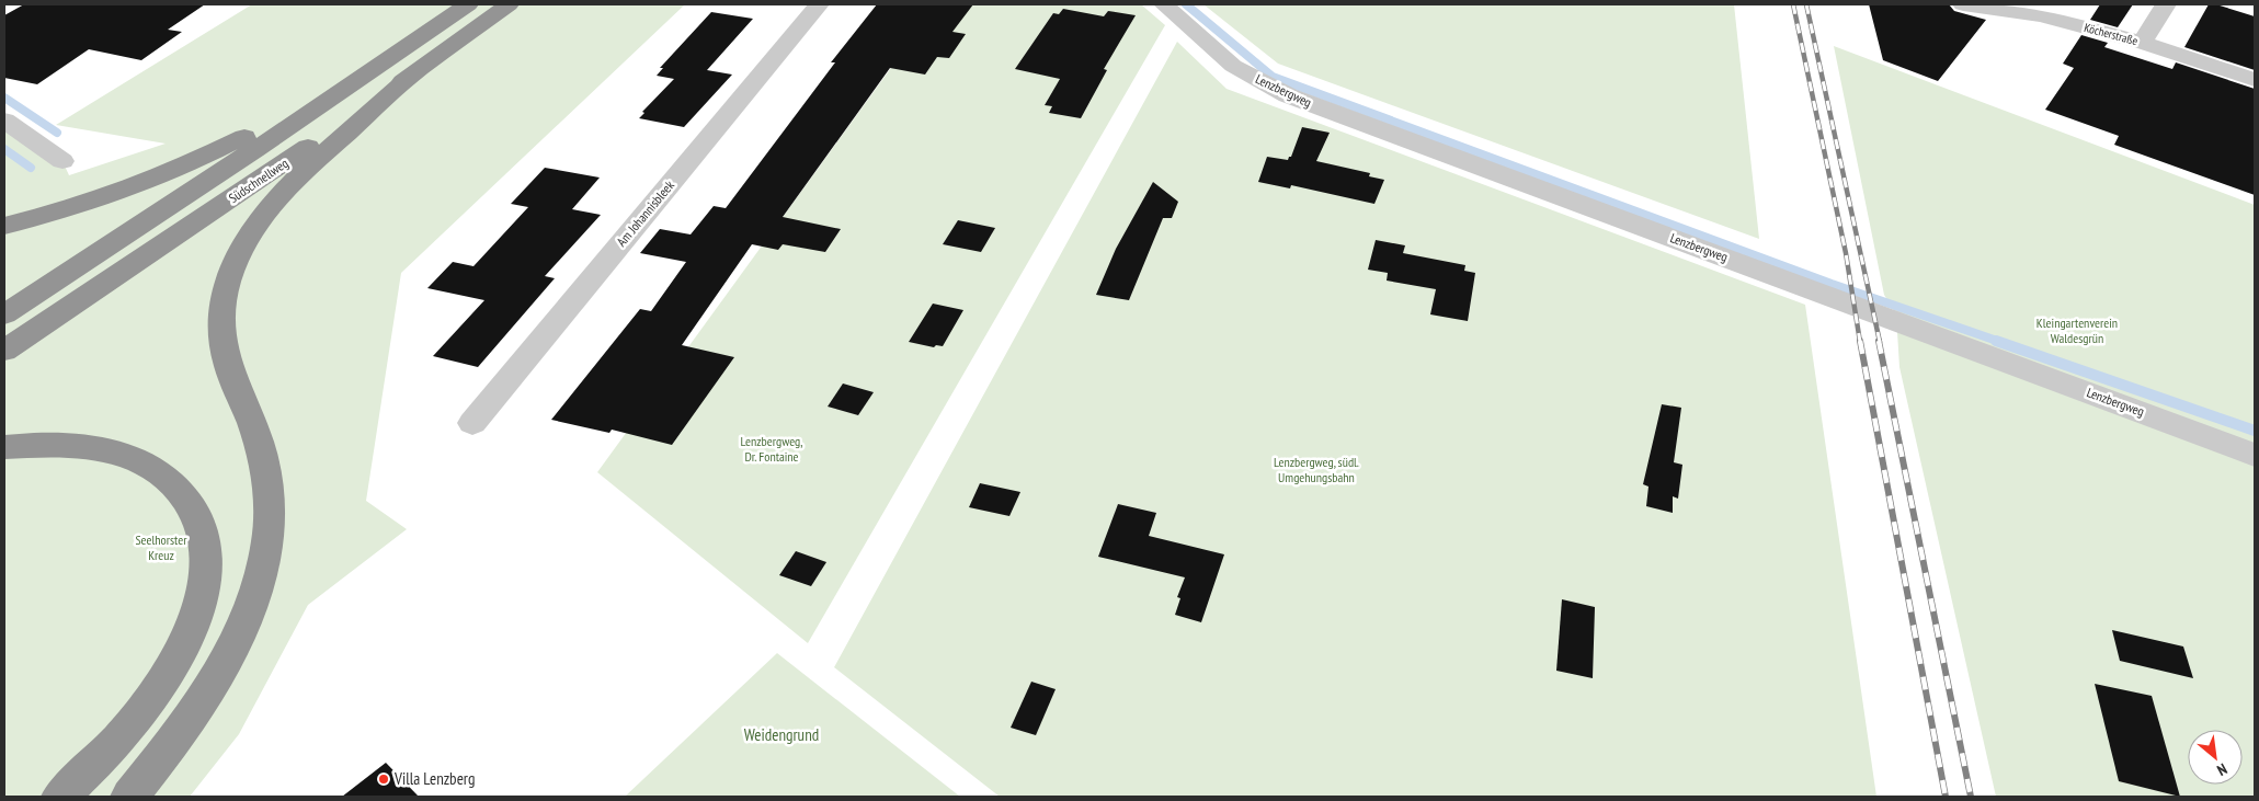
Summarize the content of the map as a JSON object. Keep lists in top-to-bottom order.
{
  "streets": {
    "highway": ["Südschnellweg"],
    "street": ["Köcherstraße", "Lenzbergweg", "Am Johannisbleek"]
  },
  "parks": [
    "Kleingartenverein Waldesgrün",
    "Lenzbergweg, Dr. Fontaine",
    "Lenzbergweg, südl. Umgehungsbahn",
    "Seelhorster Kreuz",
    "Weidengrund"
  ],
  "places": ["Villa Lenzberg"],
  "north": "bottom right"
}
